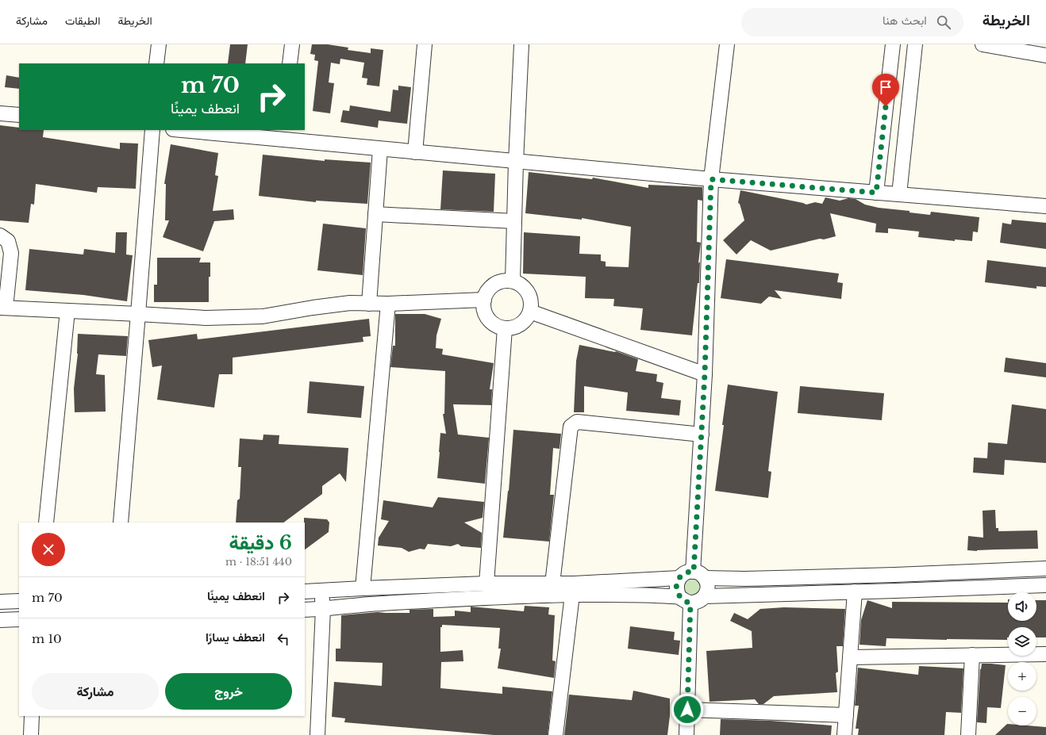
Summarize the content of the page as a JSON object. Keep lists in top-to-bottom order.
{
  "page": {
    "header": "الخريطة",
    "search": "ابحث هنا",
    "nav": ["الخريطة", "الطبقات", "مشاركة"],
    "turn": ["70 m", "انعطف يمينًا"],
    "heading": ["6 دقيقة", "440 m · 18:51"],
    "list": [
      {
        "name": "انعطف يمينًا",
        "value": "70 m"
      },
      {
        "name": "انعطف يسارًا",
        "value": "10 m"
      }
    ],
    "map_buttons": ["+", "−"],
    "buttons": ["خروج", "مشاركة"]
  }
}
